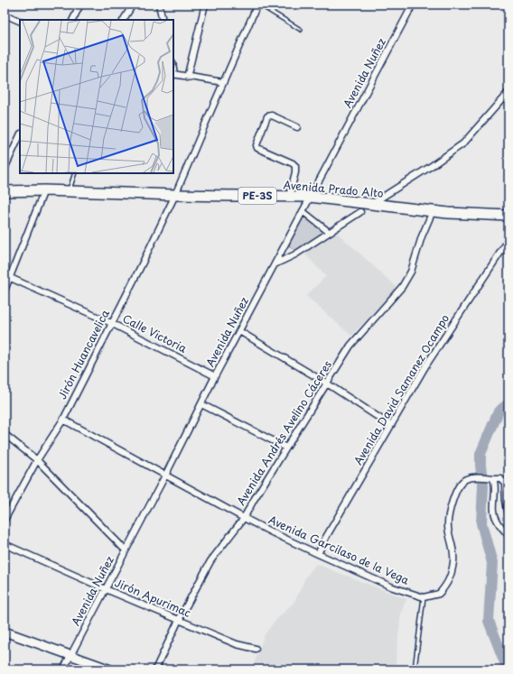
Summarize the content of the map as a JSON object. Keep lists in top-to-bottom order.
{
  "streets": {
    "highway": ["Avenida Prado Alto", "PE-3S"],
    "street": [
      "Avenida Nuñez",
      "Calle Victoria",
      "Jirón Huancavelica",
      "Avenida David Samanez Ocampo",
      "Avenida Andrés Avelino Cáceres",
      "Avenida Garcilaso de la Vega",
      "Jirón Apurimac"
    ]
  },
  "crossings": [
    ["Avenida Nuñez", "Avenida Prado Alto"],
    ["Avenida Nuñez", "Calle Victoria"],
    ["Avenida Nuñez", "Avenida Garcilaso de la Vega"],
    ["Avenida Nuñez", "Jirón Apurimac"],
    ["Avenida Prado Alto", "Jirón Huancavelica"],
    ["Avenida Prado Alto", "Avenida Andrés Avelino Cáceres"],
    ["Calle Victoria", "Jirón Huancavelica"],
    ["Jirón Huancavelica", "Avenida Garcilaso de la Vega"],
    ["Avenida David Samanez Ocampo", "Avenida Garcilaso de la Vega"],
    ["Avenida Andrés Avelino Cáceres", "Avenida Garcilaso de la Vega"],
    ["Avenida Andrés Avelino Cáceres", "Jirón Apurimac"]
  ]
}
